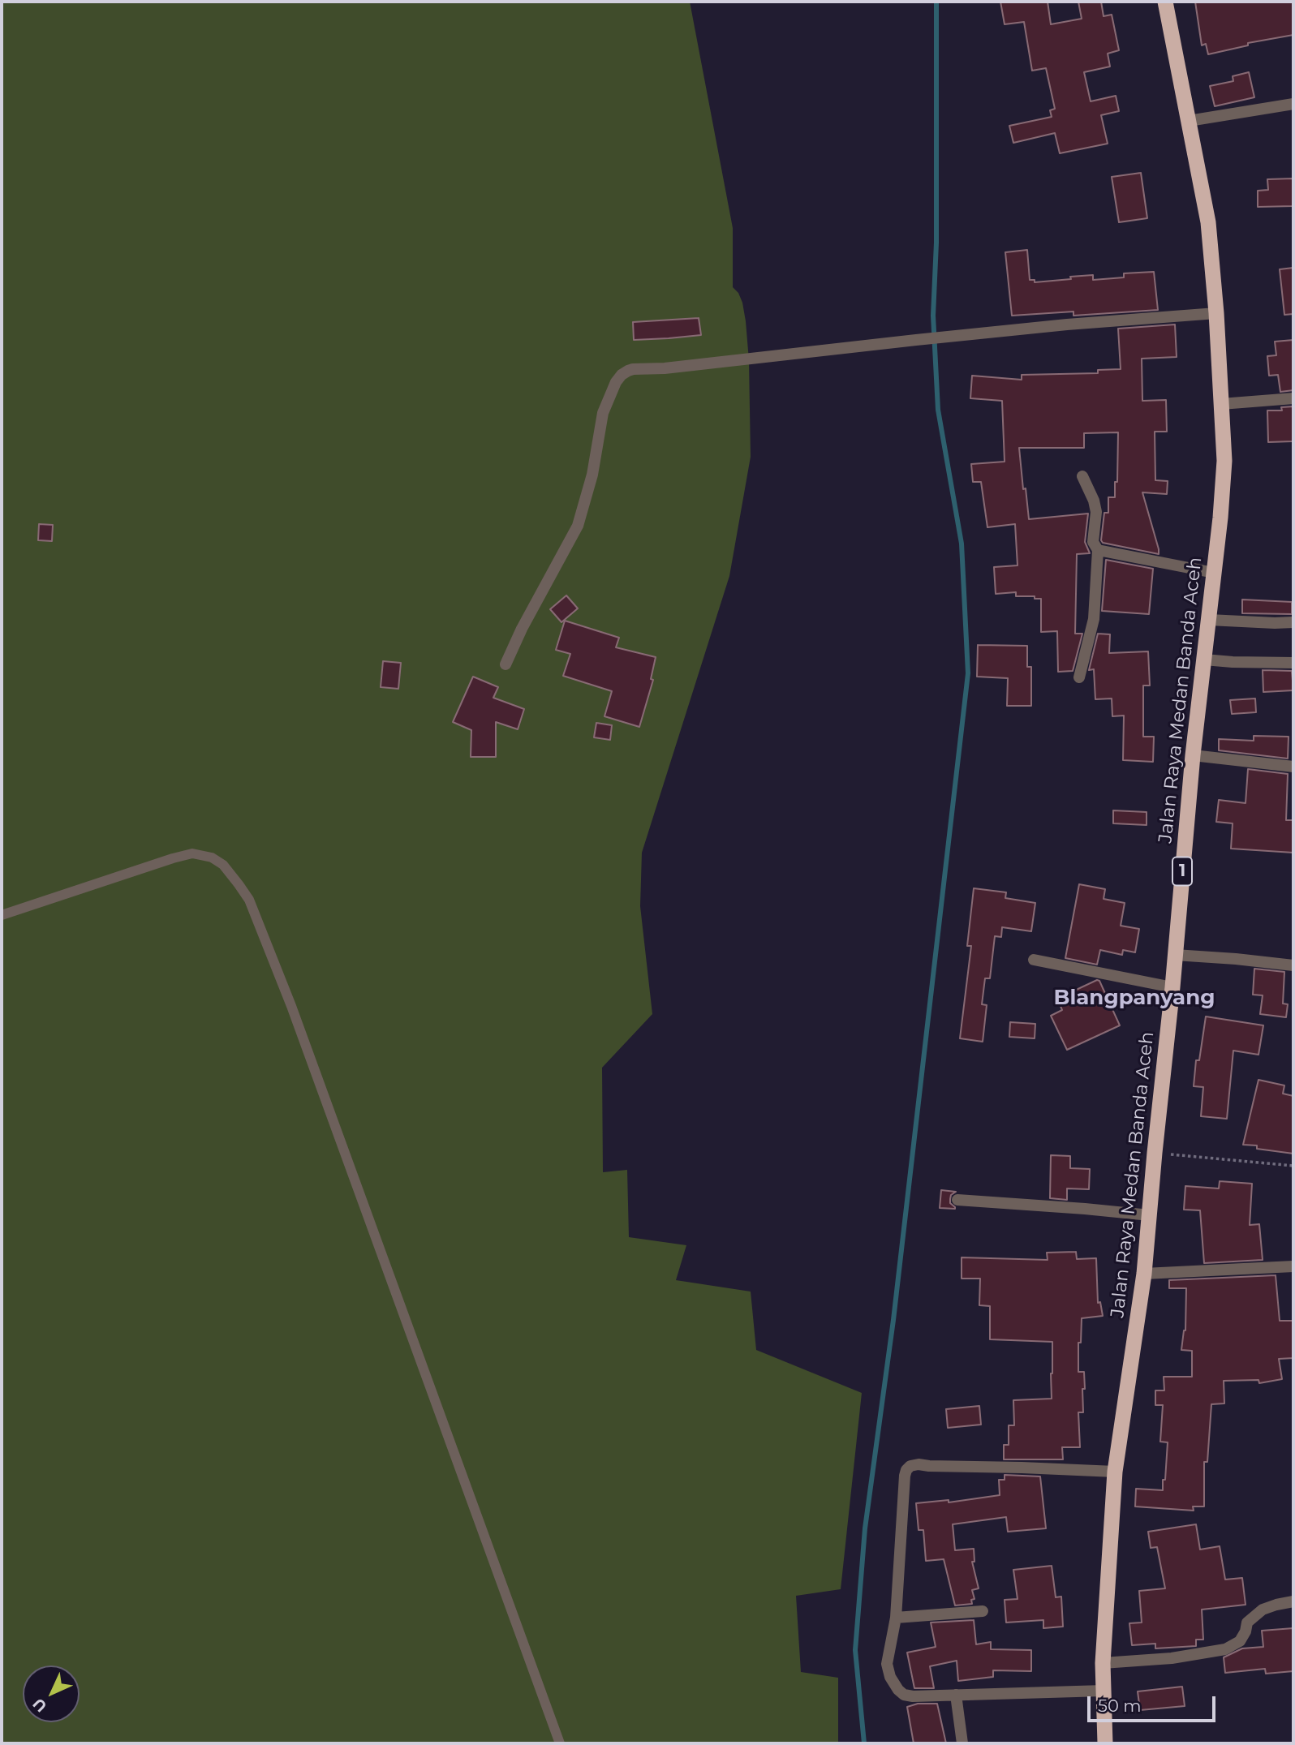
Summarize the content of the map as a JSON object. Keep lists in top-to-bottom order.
{
  "streets": {
    "highway": ["Jalan Raya Medan Banda Aceh", "1"]
  },
  "districts": ["Blangpanyang"],
  "scale_bar": "50 m",
  "north": "bottom left"
}
